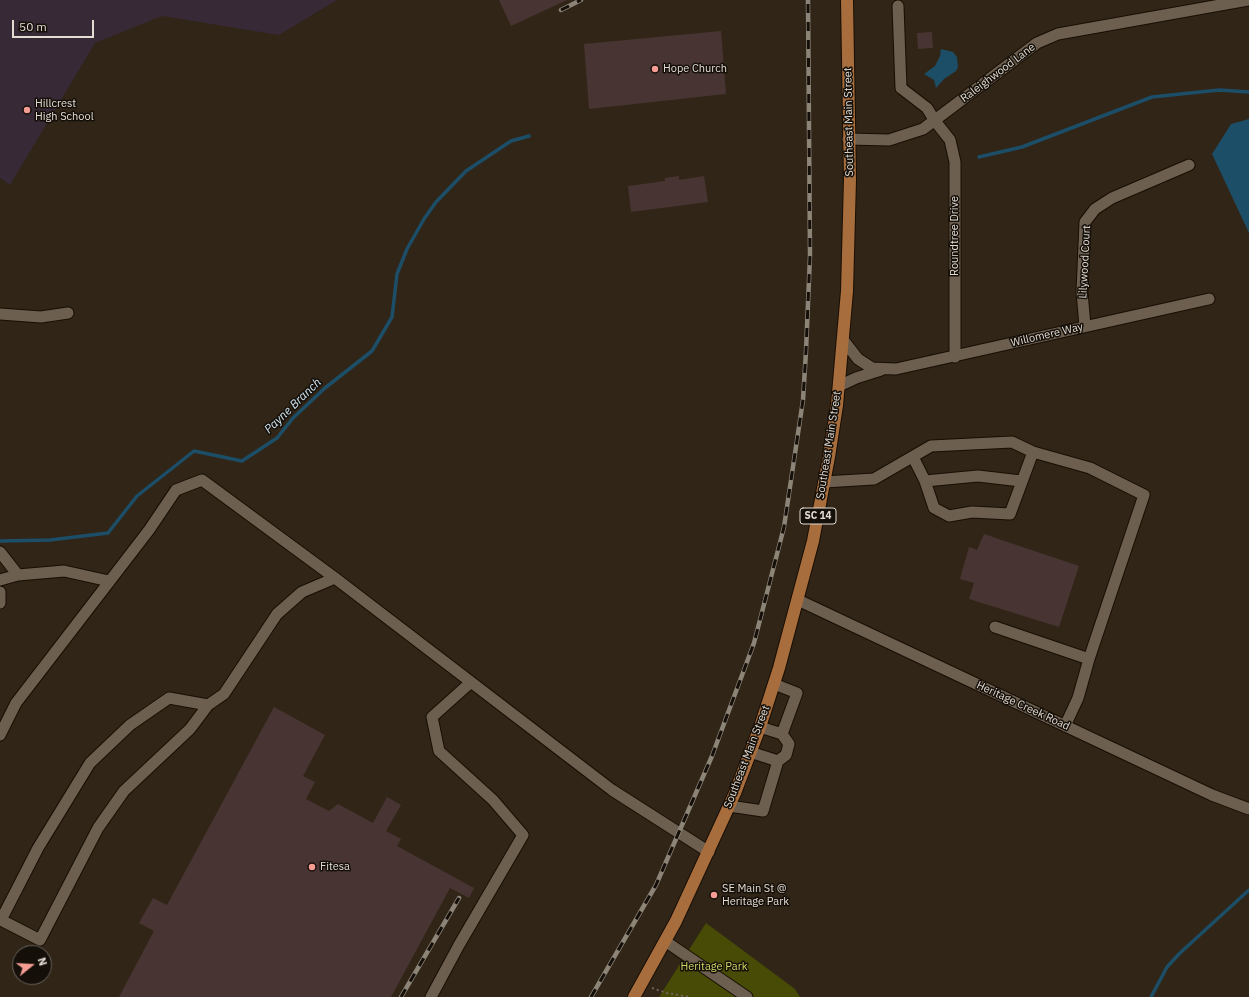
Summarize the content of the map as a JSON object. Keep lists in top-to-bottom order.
{
  "streets": {
    "main road": ["Southeast Main Street", "SC 14"],
    "street": [
      "Raleighwood Lane",
      "Roundtree Drive",
      "Lilywood Court",
      "Willomere Way",
      "Heritage Creek Road"
    ]
  },
  "crossings": [
    ["Raleighwood Lane", "Southeast Main Street"],
    ["Raleighwood Lane", "Roundtree Drive"],
    ["Southeast Main Street", "Willomere Way"],
    ["Southeast Main Street", "Heritage Creek Road"],
    ["Roundtree Drive", "Willomere Way"],
    ["Lilywood Court", "Willomere Way"]
  ],
  "water": ["Payne Branch"],
  "parks": ["Heritage Park"],
  "places": [
    "Hope Church",
    "Hillcrest High School",
    "Fitesa",
    "SE Main St @ Heritage Park"
  ],
  "scale_bar": "50 m",
  "north": "right"
}
